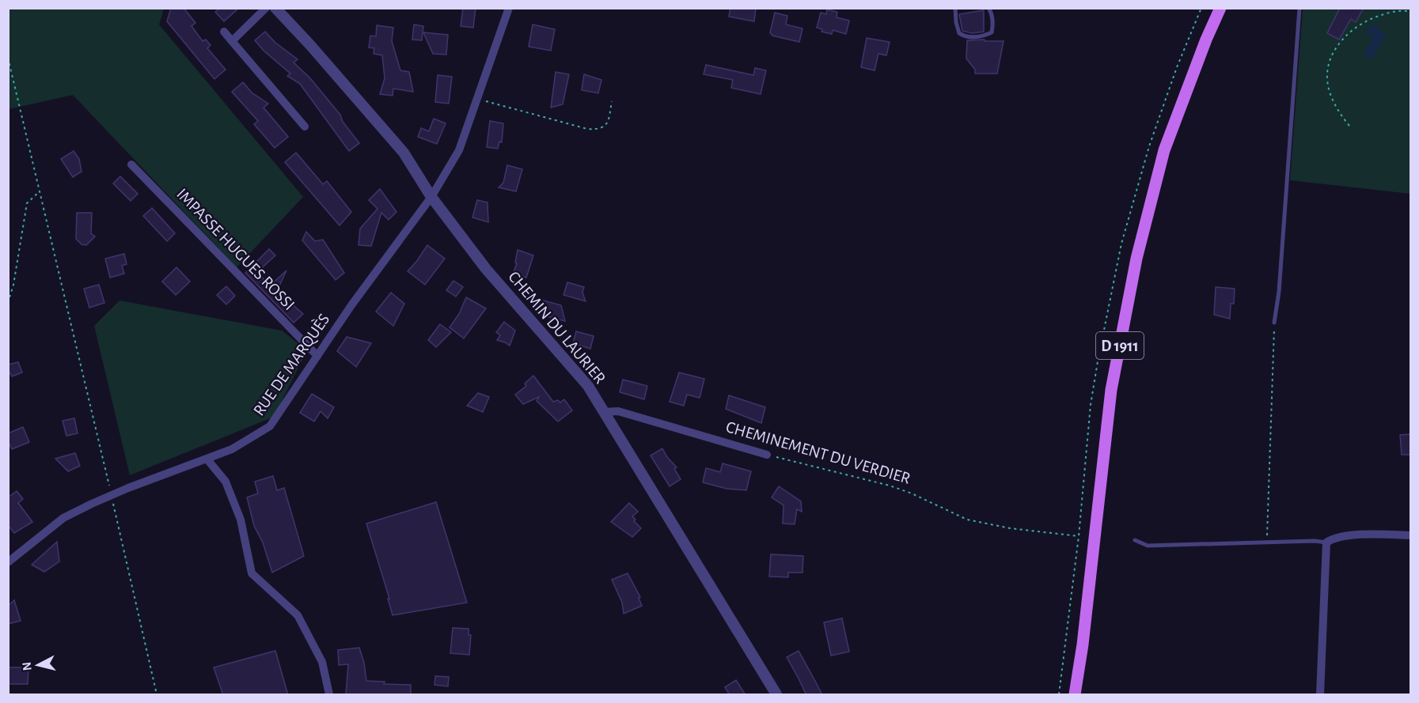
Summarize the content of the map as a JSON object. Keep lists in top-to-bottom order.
{
  "streets": {
    "main road": ["D 1911"],
    "street": [
      "IMPASSE HUGUES ROSSI",
      "CHEMIN DU LAURIER",
      "RUE DE MARQUÈS",
      "CHEMINEMENT DU VERDIER"
    ]
  },
  "crossings": [
    ["IMPASSE HUGUES ROSSI", "RUE DE MARQUÈS"],
    ["CHEMIN DU LAURIER", "RUE DE MARQUÈS"],
    ["CHEMIN DU LAURIER", "CHEMINEMENT DU VERDIER"]
  ],
  "north": "left"
}
